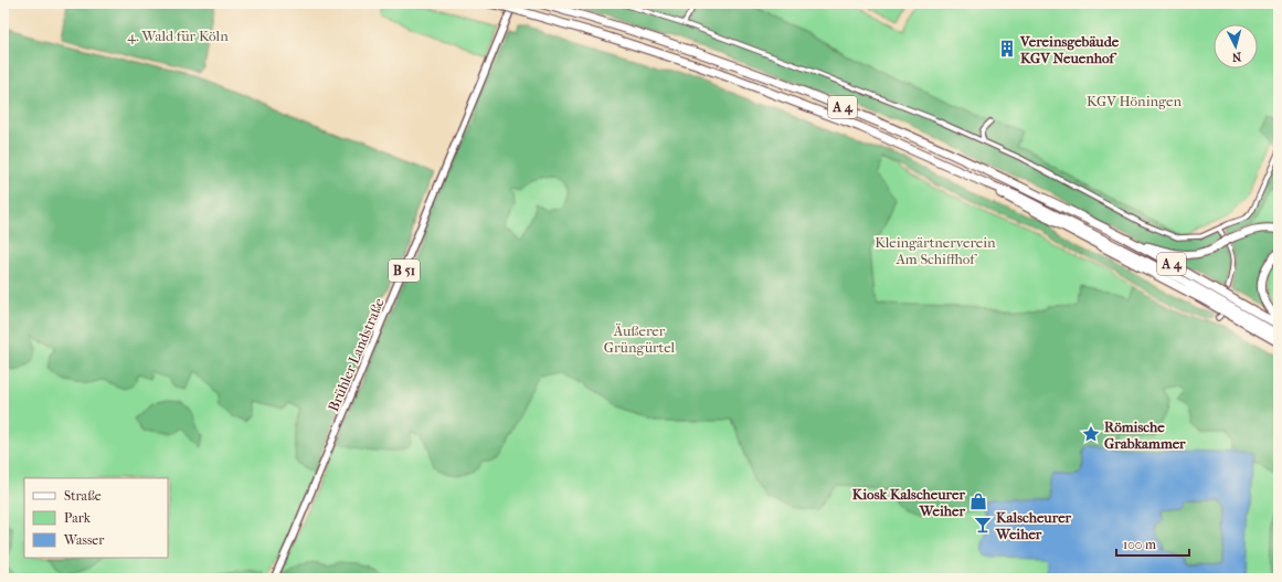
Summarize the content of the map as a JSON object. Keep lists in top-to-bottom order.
{
  "streets": {
    "highway": ["A 4"],
    "main road": ["B 51", "Brühler Landstraße"]
  },
  "parks": [
    "4. Wald für Köln",
    "KGV Höningen",
    "Kleingärtnerverein Am Schiffhof",
    "Äußerer Grüngürtel"
  ],
  "places": {
    "building": ["Vereinsgebäude KGV Neuenhof"],
    "place": ["Römische Grabkammer"],
    "shop": ["Kiosk Kalscheurer Weiher"],
    "bar": ["Kalscheurer Weiher"]
  },
  "legend": ["Straße", "Park", "Wasser"],
  "scale_bar": "100 m",
  "north": "bottom"
}
